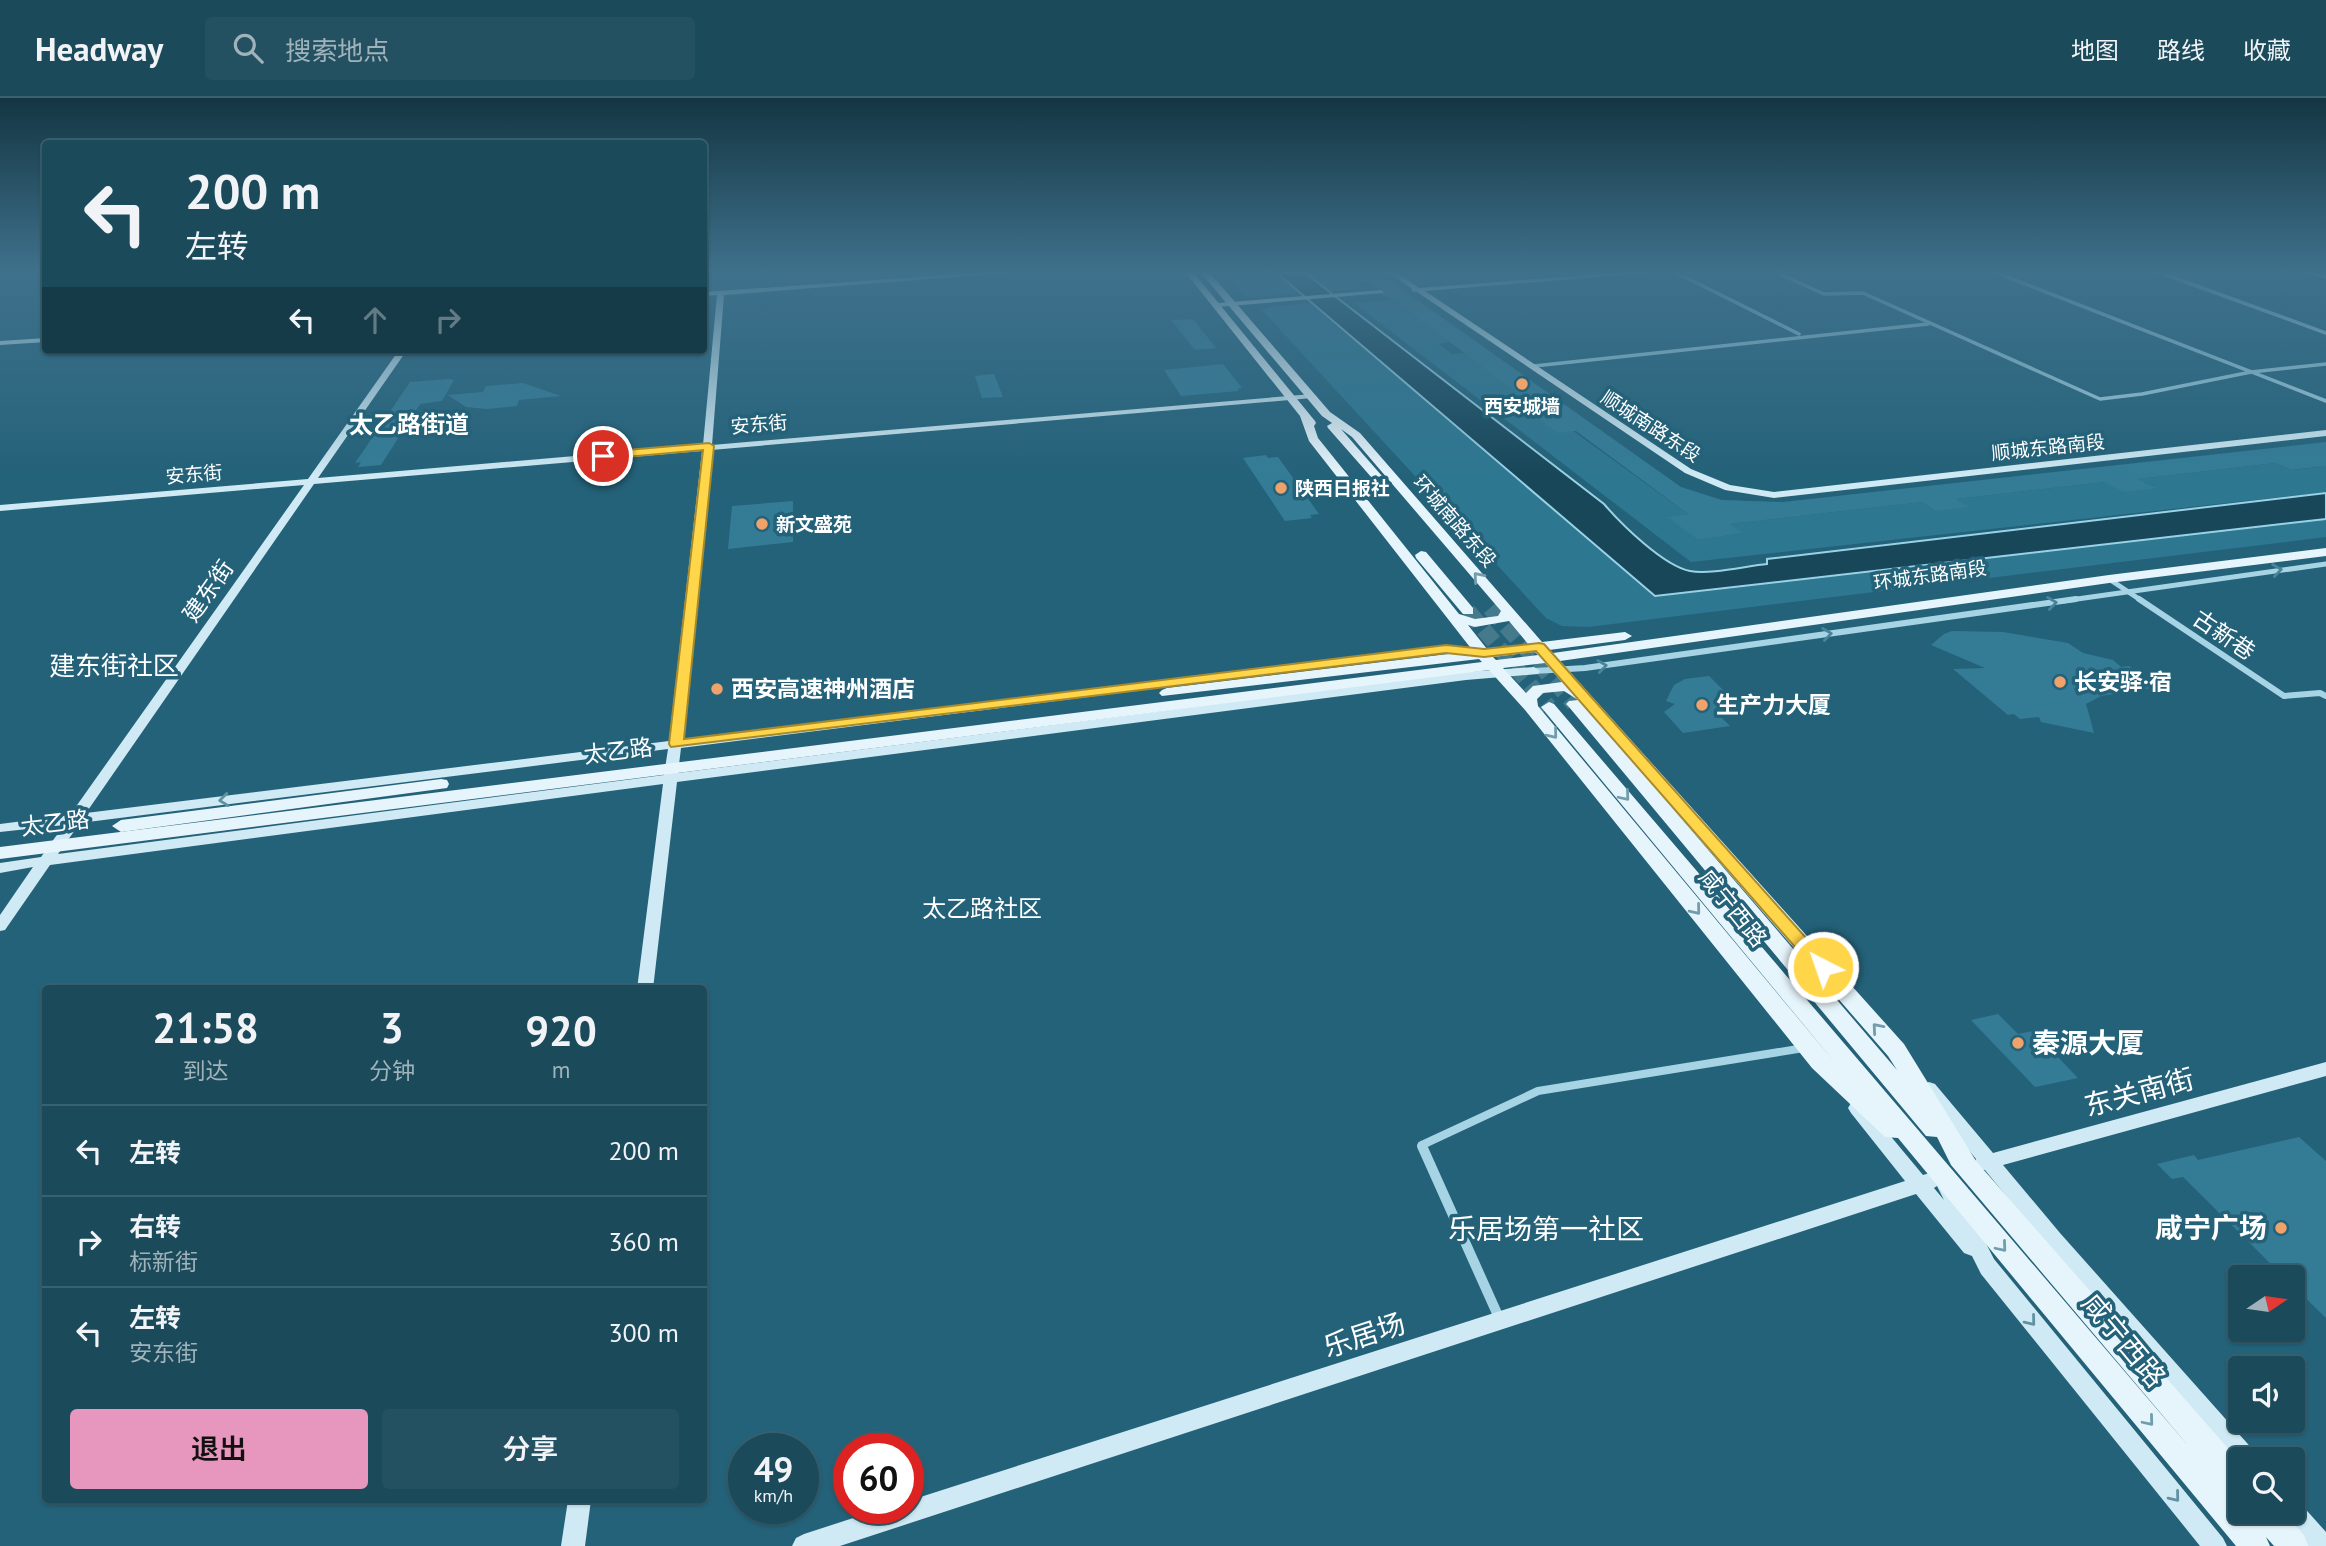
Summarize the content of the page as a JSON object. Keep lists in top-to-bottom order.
{
  "streets": {
    "main road": [
      "环城南路东段",
      "环城东路南段",
      "太乙路",
      "咸宁西路"
    ],
    "street": [
      "安东街",
      "顺城南路东段",
      "顺城东路南段",
      "建东街",
      "古新巷",
      "东关南街",
      "乐居场"
    ]
  },
  "crossings": [
    ["安东街", "环城南路东段"],
    ["安东街", "建东街"],
    ["顺城南路东段", "顺城东路南段"],
    ["环城南路东段", "环城东路南段"],
    ["环城南路东段", "太乙路"],
    ["环城南路东段", "咸宁西路"],
    ["环城东路南段", "古新巷"],
    ["环城东路南段", "太乙路"],
    ["环城东路南段", "咸宁西路"],
    ["建东街", "太乙路"],
    ["太乙路", "咸宁西路"],
    ["咸宁西路", "东关南街"],
    ["咸宁西路", "乐居场"]
  ],
  "districts": [
    "太乙路街道",
    "建东街社区",
    "太乙路社区",
    "乐居场第一社区"
  ],
  "places": [
    "西安城墙",
    "陕西日报社",
    "新文盛苑",
    "长安驿·宿",
    "西安高速神州酒店",
    "生产力大厦",
    "秦源大厦",
    "咸宁广场"
  ],
  "north": "right",
  "page": {
    "header": "Headway",
    "search": "搜索地点",
    "nav": ["地图", "路线", "收藏"],
    "turn": ["200 m", "左转"],
    "eta": [
      "21:58",
      "到达",
      "3",
      "分钟",
      "920",
      "m"
    ],
    "list": [
      {
        "name": "左转",
        "value": "200 m"
      },
      {
        "name": "右转",
        "note": "标新街",
        "value": "360 m"
      },
      {
        "name": "左转",
        "note": "安东街",
        "value": "300 m"
      }
    ],
    "buttons": ["退出", "分享"],
    "speed": "49 km/h",
    "limit": "60"
  }
}
